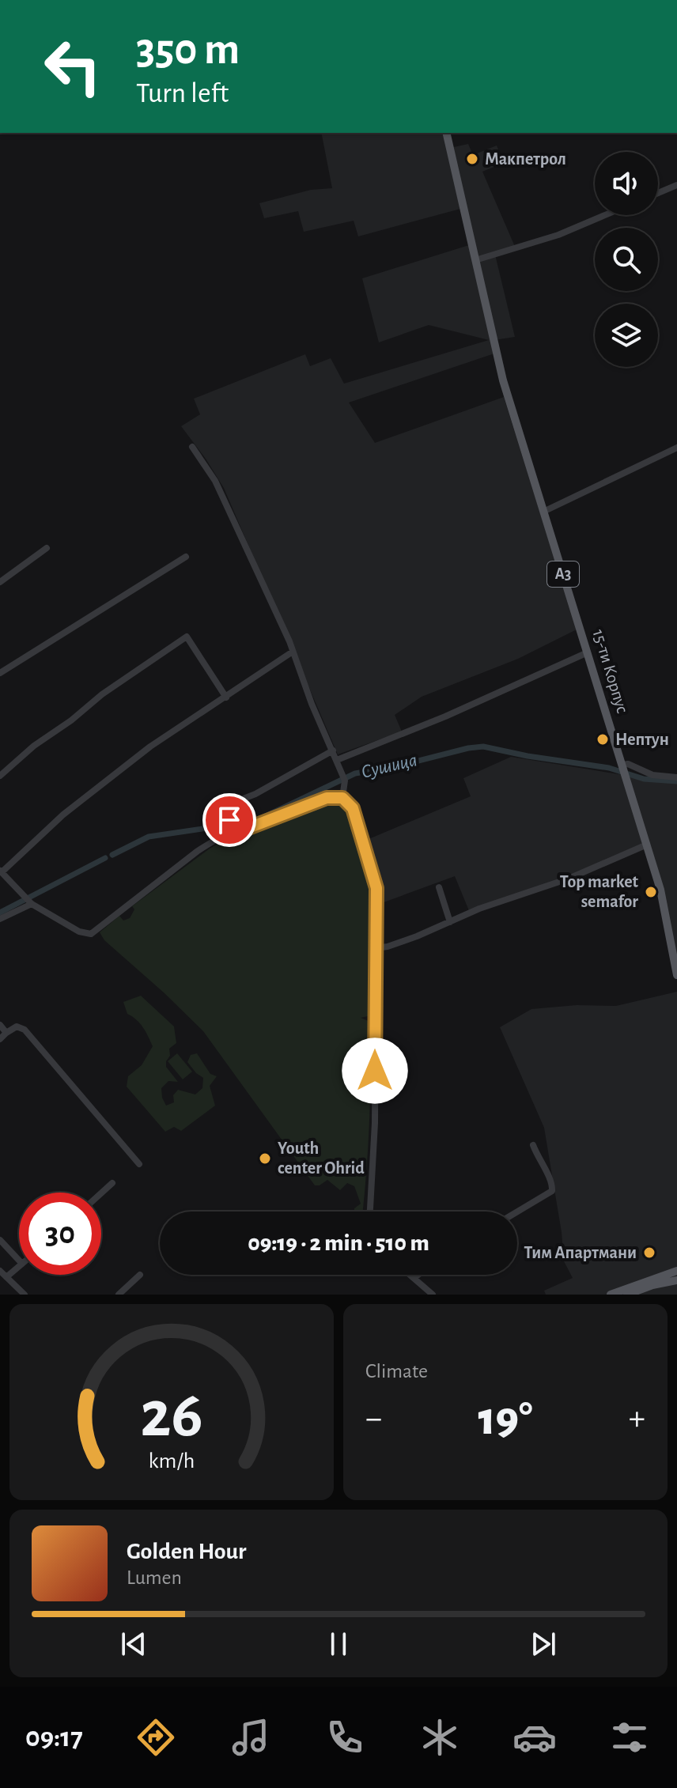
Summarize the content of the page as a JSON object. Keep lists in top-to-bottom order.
{
  "streets": {
    "main road": ["A3", "15-ти Корпус"]
  },
  "crossings": [
    ["A3", "15-ти Корпус"]
  ],
  "water": ["Сушица"],
  "places": [
    "Макпетрол",
    "Нептун",
    "Top market semafor",
    "Youth center Ohrid",
    "Тим Апартмани"
  ],
  "page": {
    "turn": ["350 m", "Turn left"],
    "limit": "30",
    "trip": "09:19 · 2 min · 510 m",
    "tile": "Climate",
    "heat": ["−", "19°", "+"],
    "song": ["Golden Hour", "Lumen"],
    "tabs": "09:17",
    "gauge": ["26", "km/h"]
  }
}
